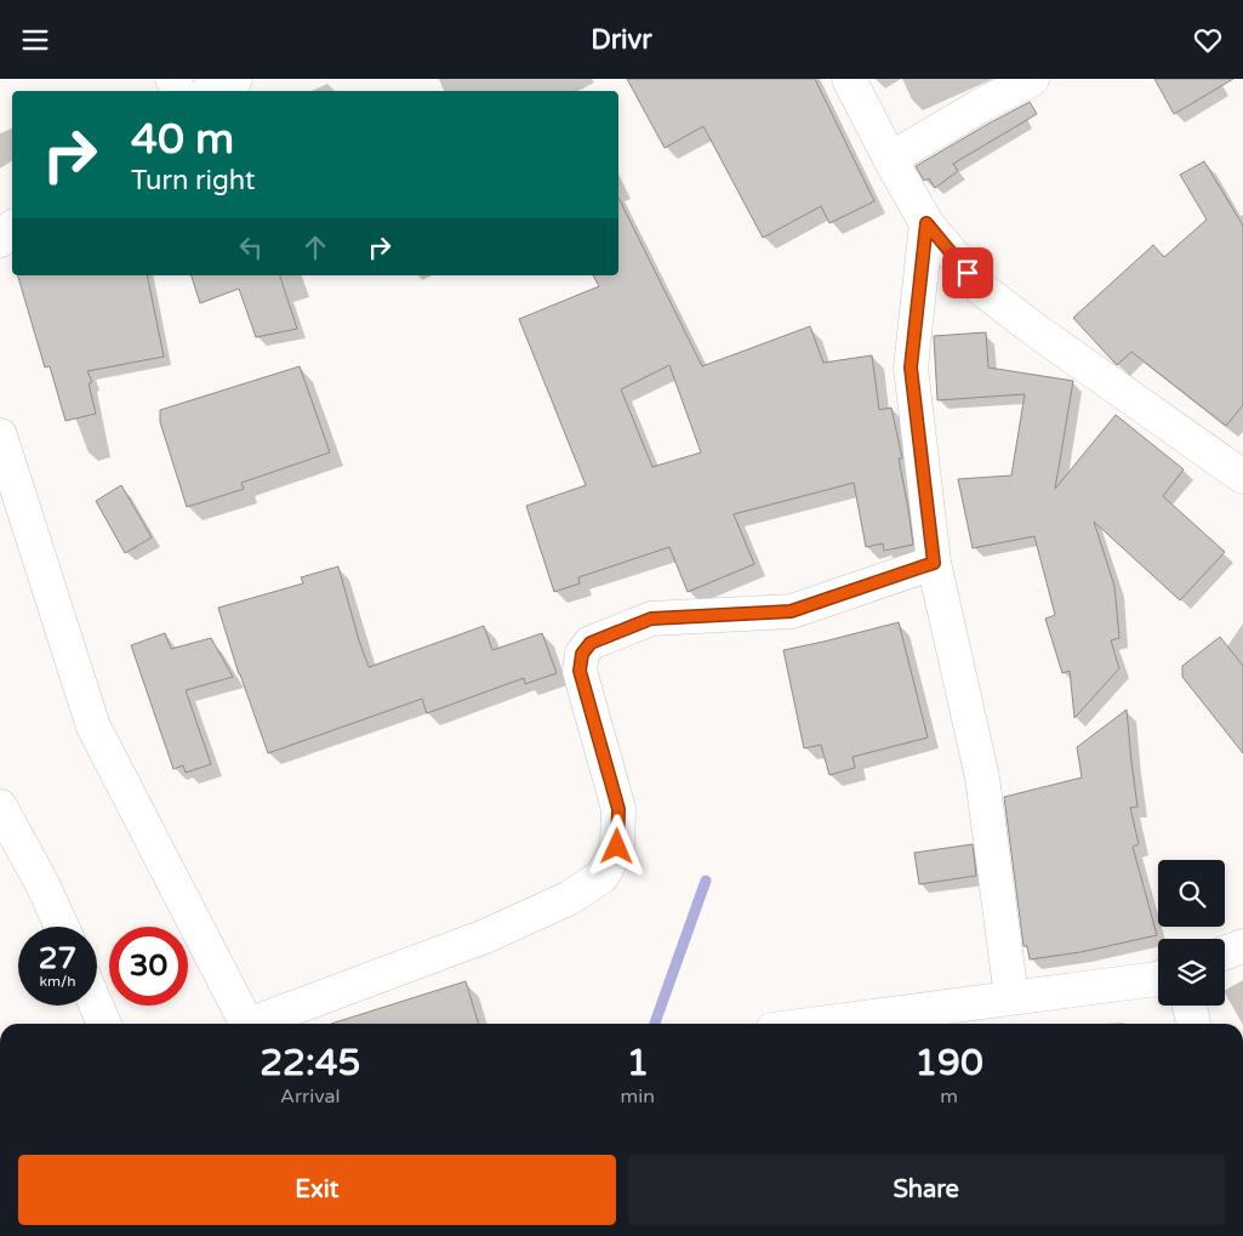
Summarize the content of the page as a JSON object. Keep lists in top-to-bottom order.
{
  "page": {
    "header": "Drivr",
    "turn": ["40 m", "Turn right"],
    "speed": "27 km/h",
    "limit": "30",
    "eta": [
      "22:45",
      "Arrival",
      "1",
      "min",
      "190",
      "m"
    ],
    "buttons": ["Exit", "Share"]
  }
}
